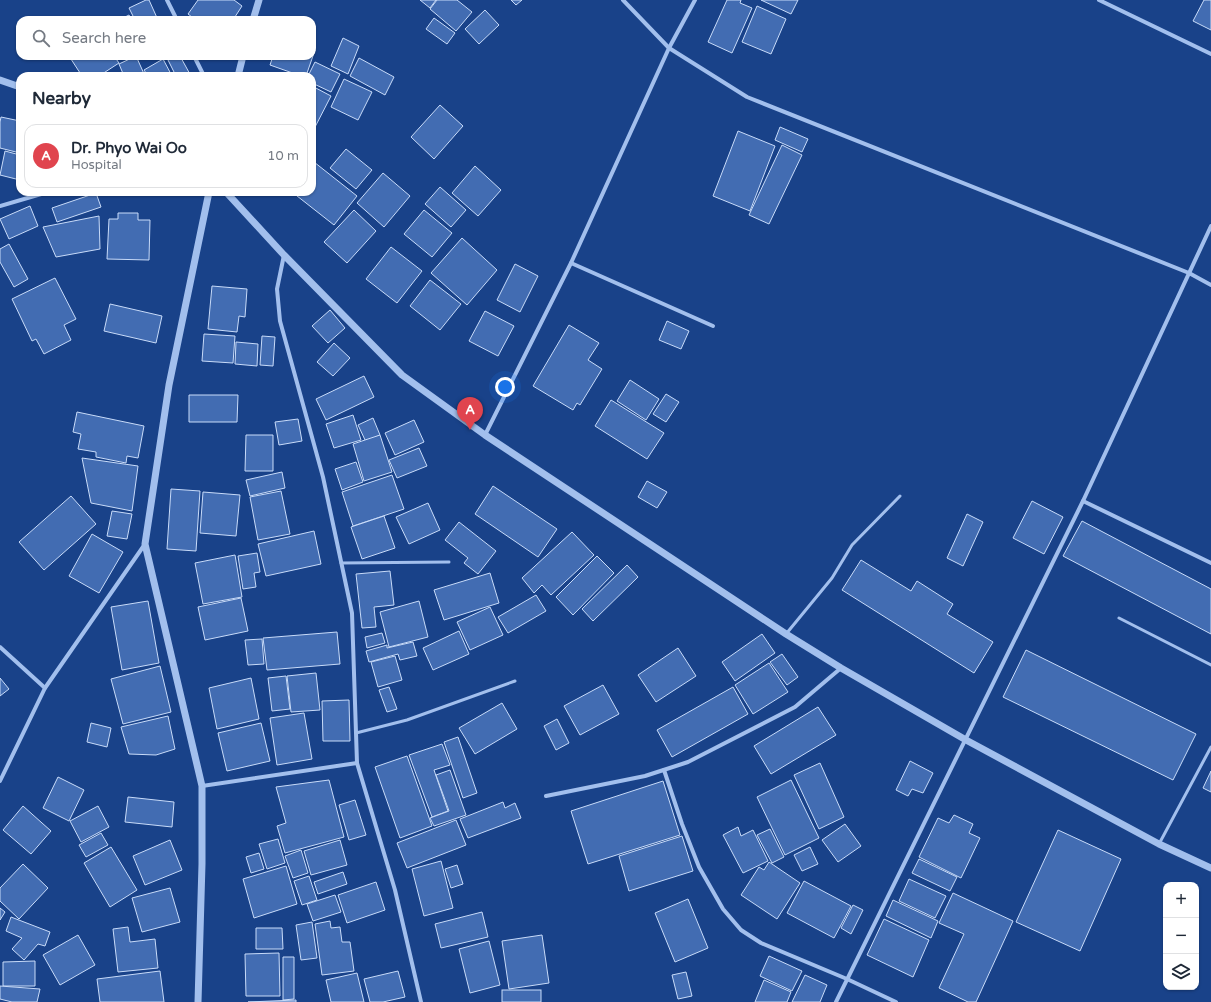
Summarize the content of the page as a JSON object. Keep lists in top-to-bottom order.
{
  "page": {
    "search": "Search here",
    "heading": "Nearby",
    "list": [
      {
        "mark": "A",
        "name": "Dr. Phyo Wai Oo",
        "note": "Hospital",
        "value": "10 m"
      }
    ],
    "pins": "A",
    "map_buttons": ["+", "−"]
  }
}
